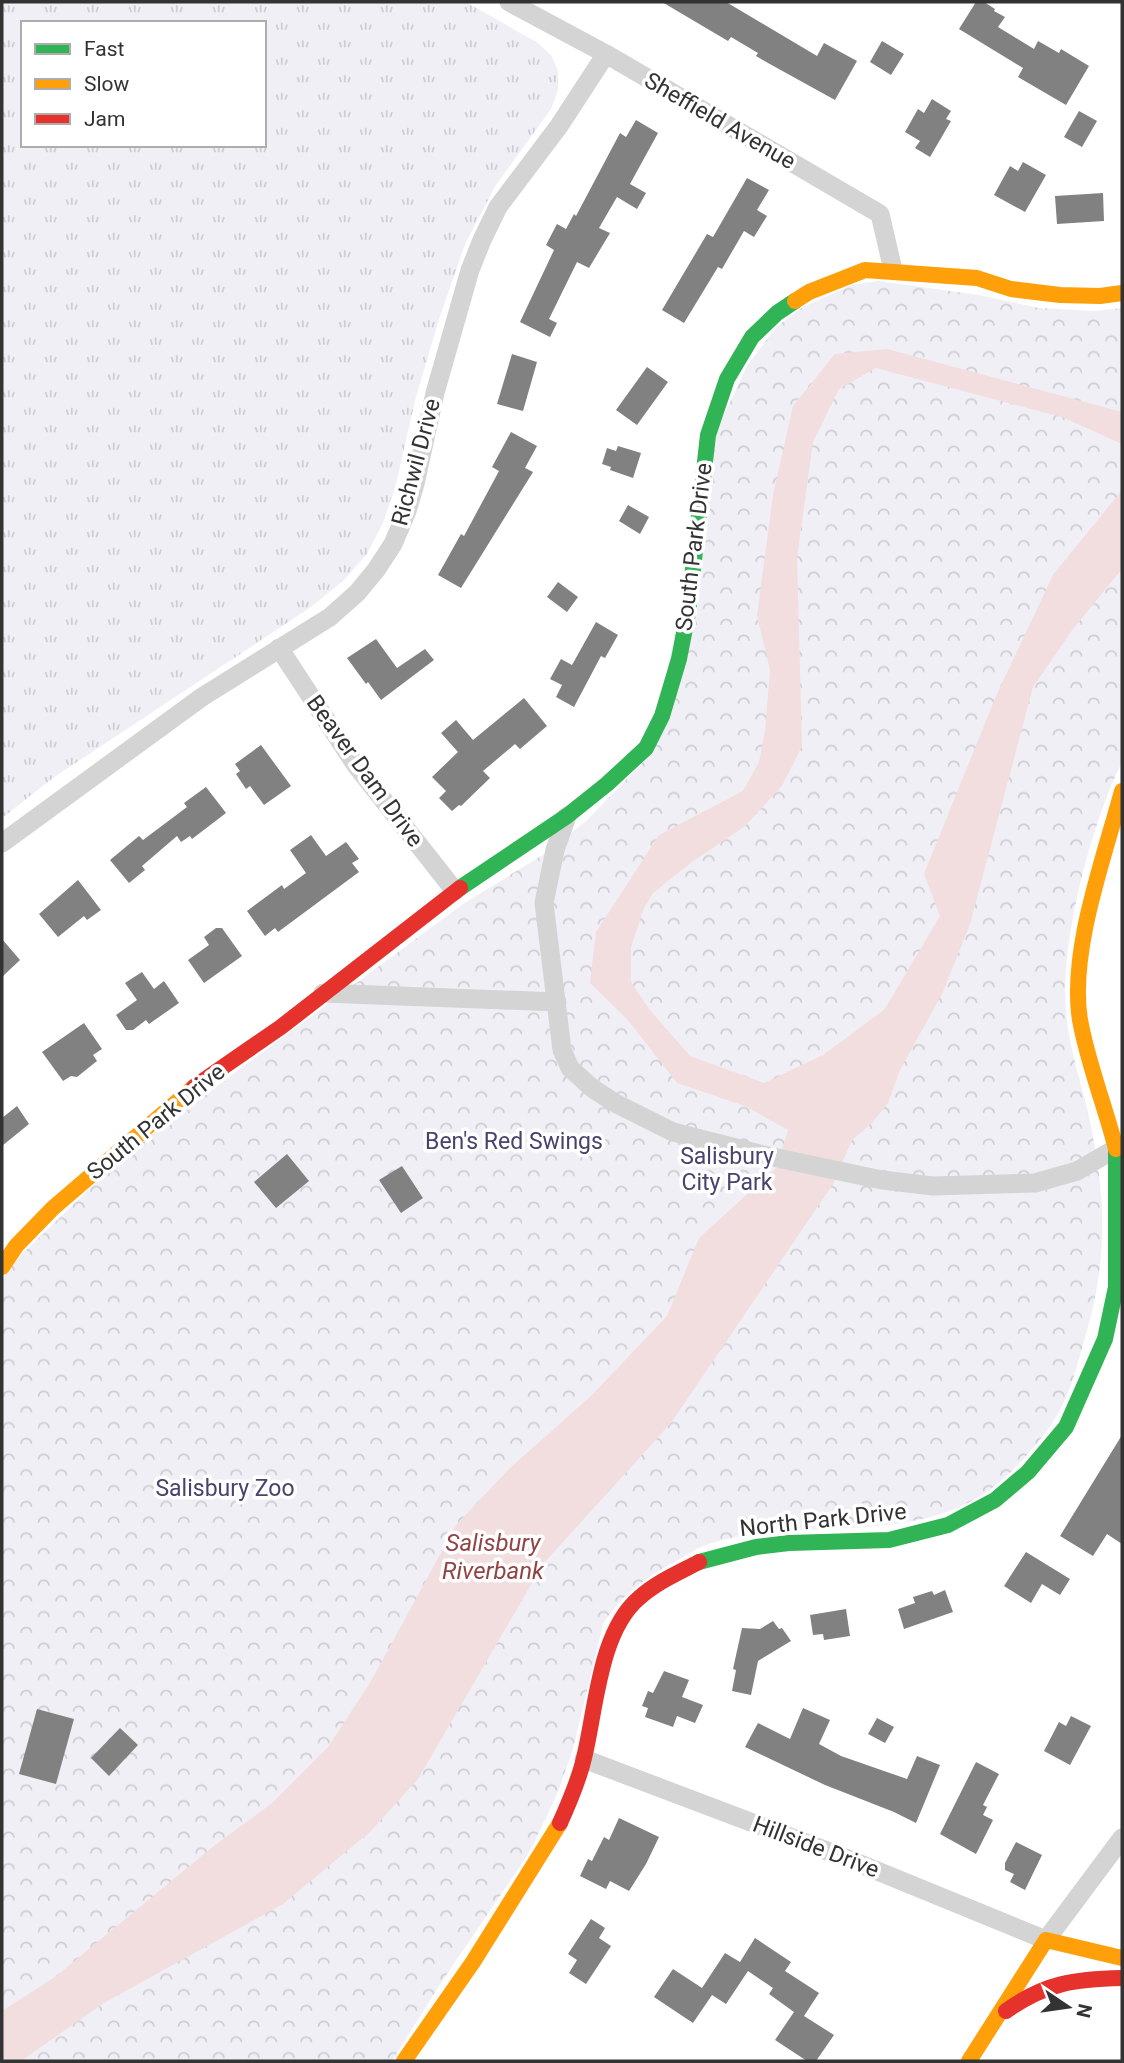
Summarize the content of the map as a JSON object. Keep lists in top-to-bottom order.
{
  "streets": {
    "street": [
      "Sheffield Avenue",
      "Richwil Drive",
      "South Park Drive",
      "Beaver Dam Drive",
      "North Park Drive",
      "Hillside Drive"
    ]
  },
  "crossings": [
    ["Sheffield Avenue", "Richwil Drive"],
    ["Sheffield Avenue", "South Park Drive"],
    ["Richwil Drive", "Beaver Dam Drive"],
    ["South Park Drive", "Beaver Dam Drive"],
    ["North Park Drive", "Hillside Drive"]
  ],
  "water": ["Salisbury Riverbank"],
  "parks": ["Ben's Red Swings", "Salisbury City Park", "Salisbury Zoo"],
  "legend": ["Fast", "Slow", "Jam"],
  "north": "right"
}
